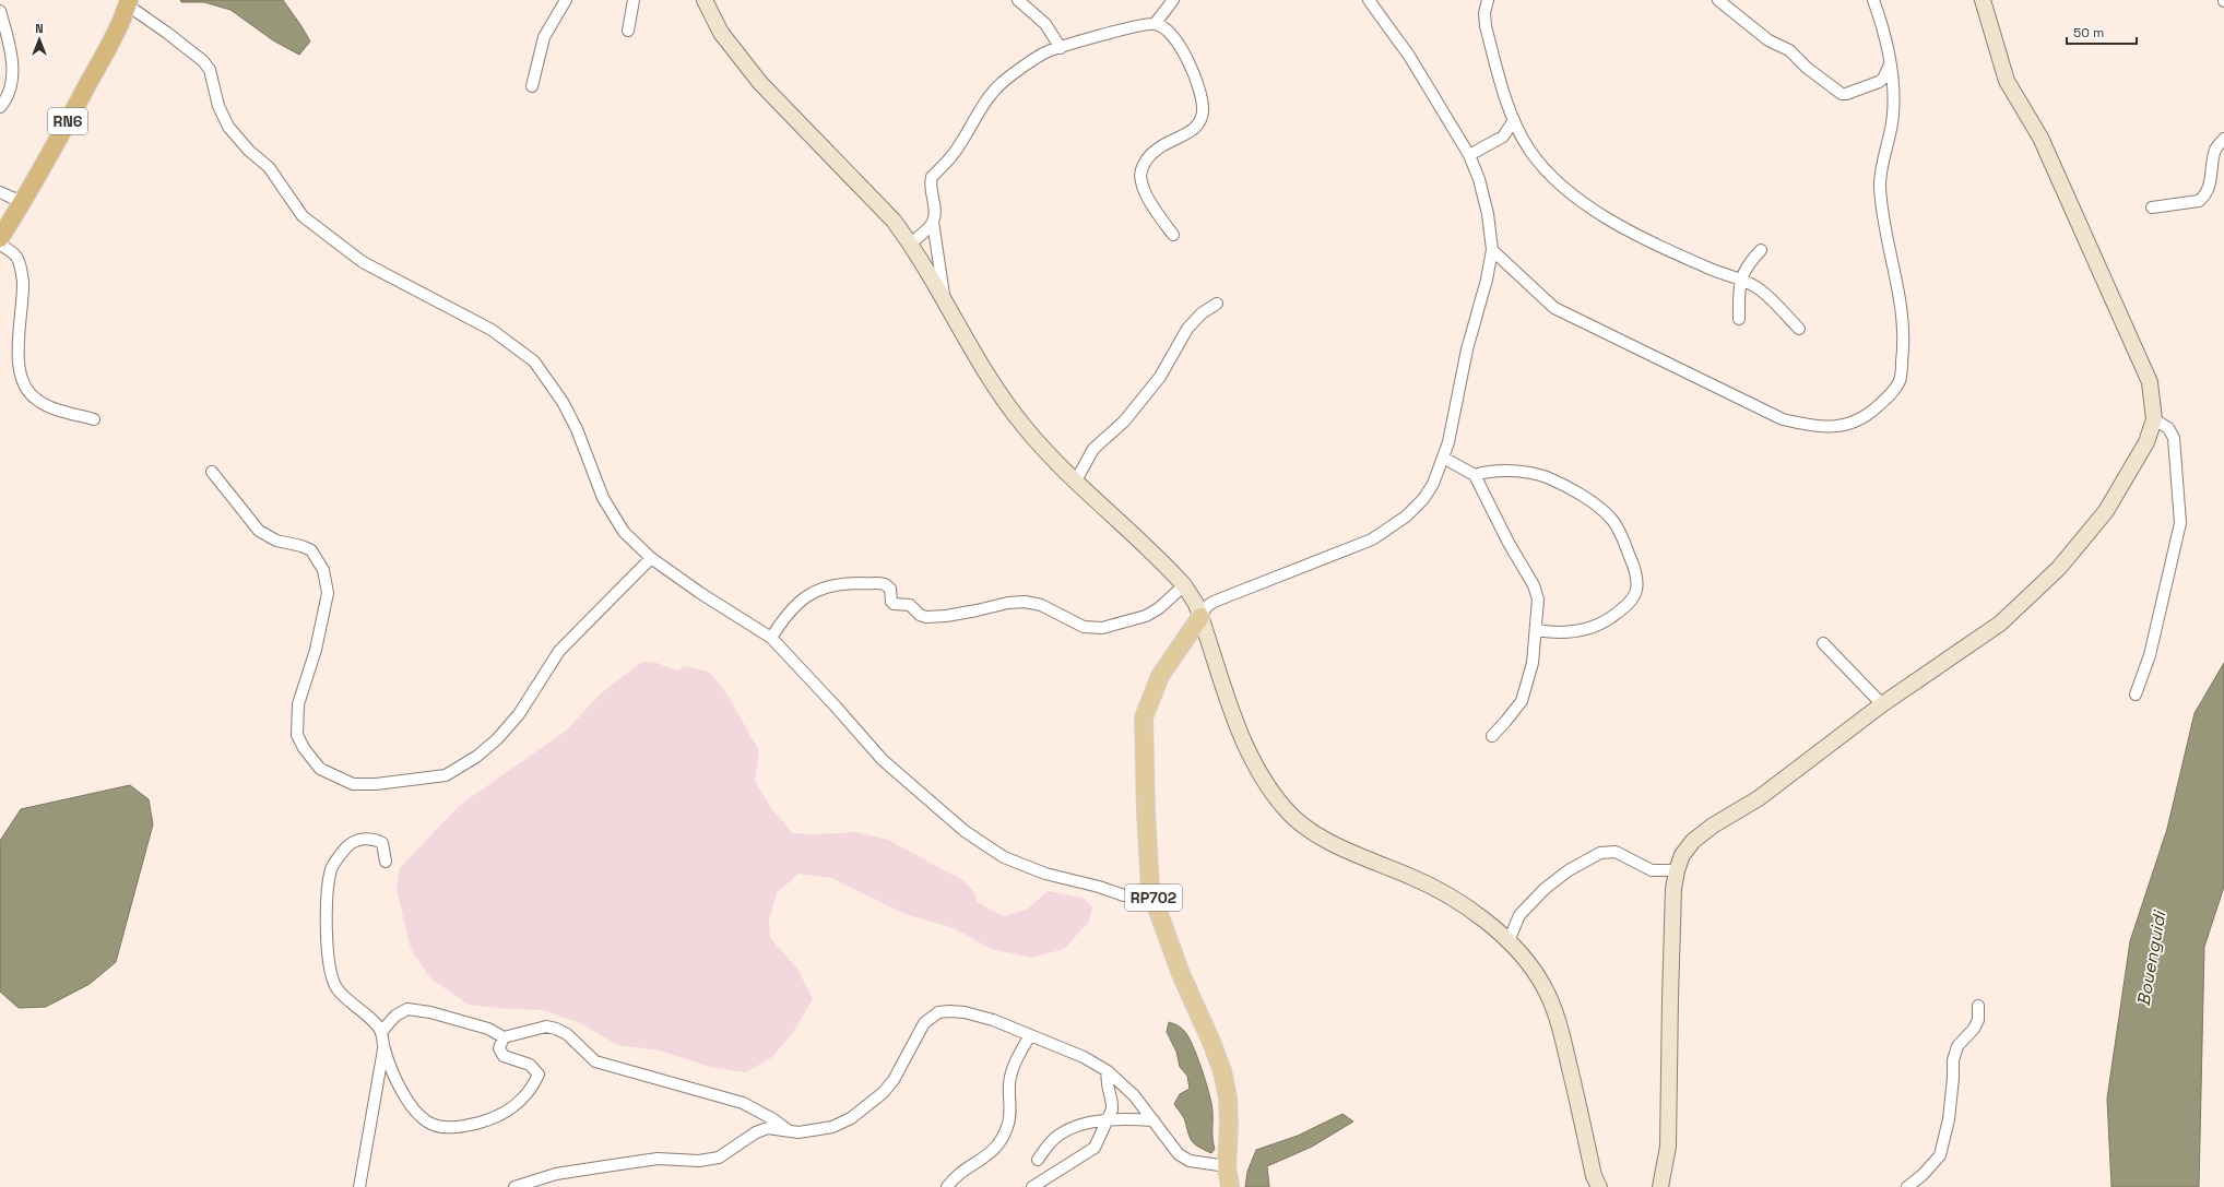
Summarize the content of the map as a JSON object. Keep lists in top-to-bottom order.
{
  "streets": {
    "highway": ["RN6"],
    "main road": ["RP702"]
  },
  "water": ["Bouenguidi"],
  "scale_bar": "50 m",
  "north": "top"
}
